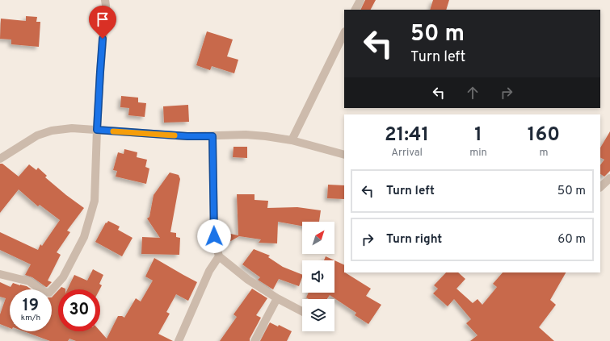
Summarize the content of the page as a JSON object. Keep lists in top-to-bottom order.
{
  "north": "top right",
  "page": {
    "turn": ["50 m", "Turn left"],
    "eta": [
      "21:41",
      "Arrival",
      "1",
      "min",
      "160",
      "m"
    ],
    "list": [
      {
        "name": "Turn left",
        "value": "50 m"
      },
      {
        "name": "Turn right",
        "value": "60 m"
      }
    ],
    "speed": "19 km/h",
    "limit": "30"
  }
}
